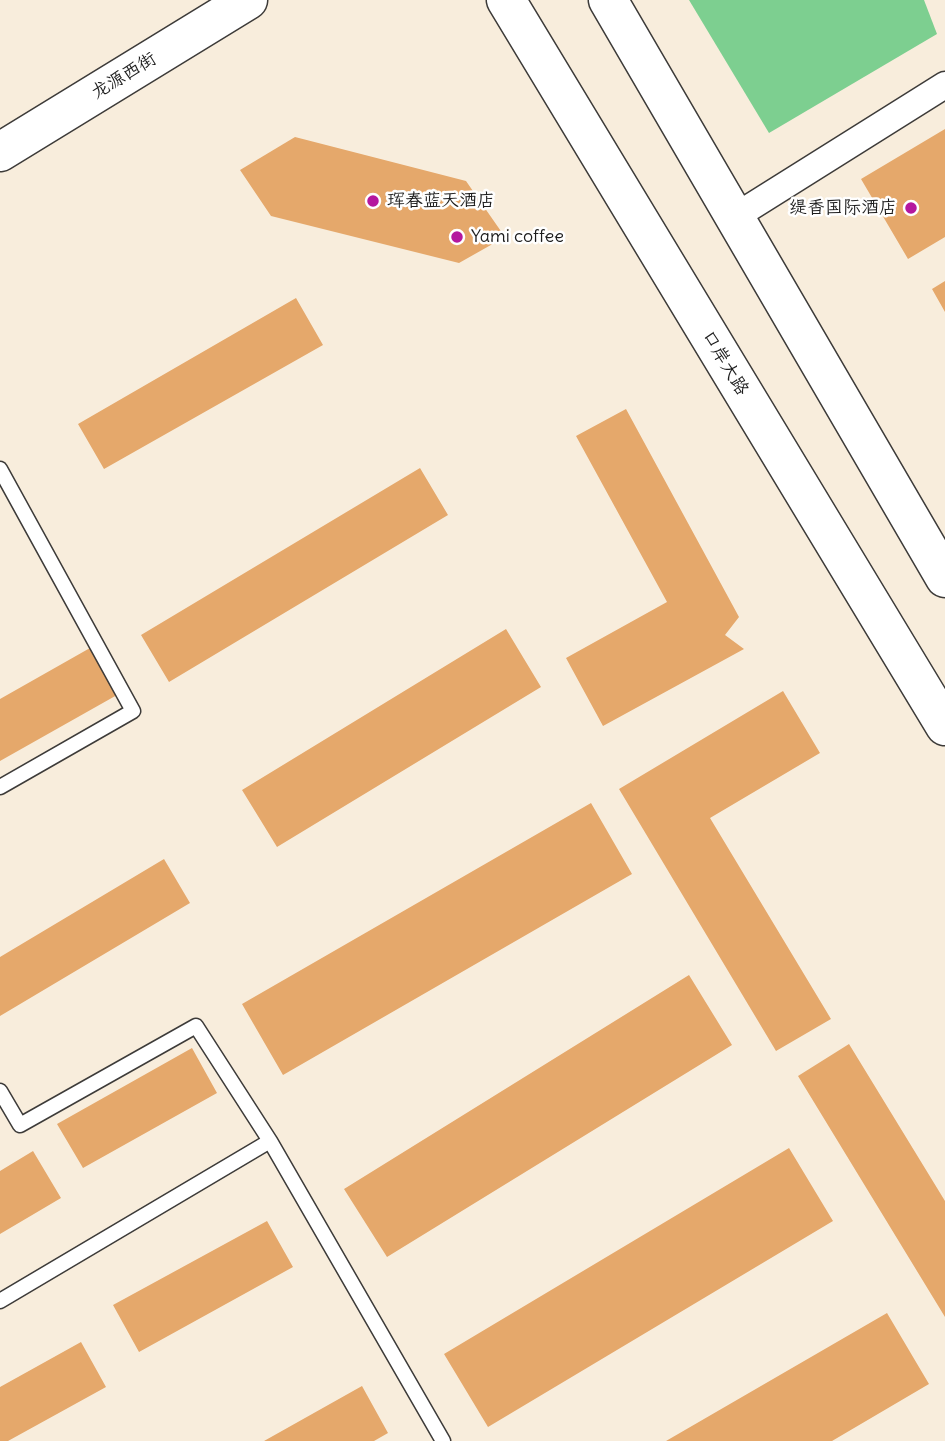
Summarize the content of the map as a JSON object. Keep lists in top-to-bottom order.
{
  "streets": {
    "highway": ["龙源西街", "口岸大路"]
  },
  "places": ["珲春蓝天酒店", "缇香国际酒店", "Yami coffee"]
}
